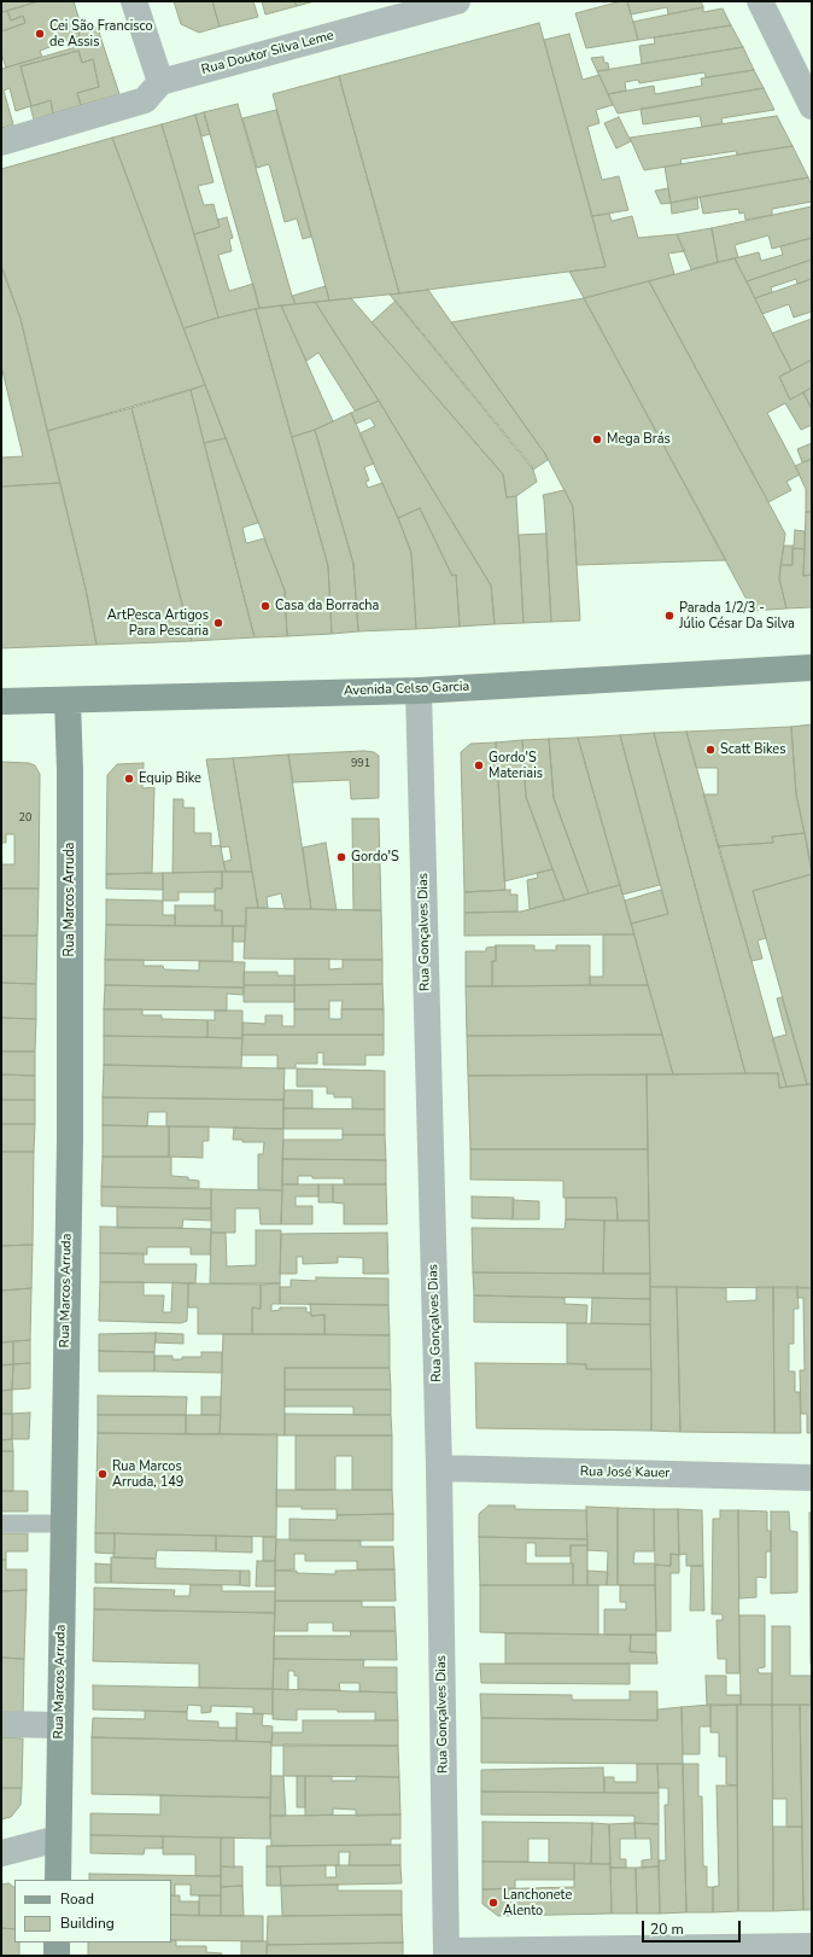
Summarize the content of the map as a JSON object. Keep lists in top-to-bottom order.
{
  "streets": {
    "main road": ["Avenida Celso Garcia", "Rua Marcos Arruda"],
    "street": ["Rua Doutor Silva Leme", "Rua Gonçalves Dias", "Rua José Kauer"]
  },
  "crossings": [
    ["Avenida Celso Garcia", "Rua Marcos Arruda"],
    ["Avenida Celso Garcia", "Rua Gonçalves Dias"],
    ["Rua Gonçalves Dias", "Rua José Kauer"]
  ],
  "places": [
    "Cei São Francisco de Assis",
    "Mega Brás",
    "Casa da Borracha",
    "Parada 1/2/3 - Júlio César Da Silva",
    "ArtPesca Artigos Para Pescaria",
    "Scatt Bikes",
    "Gordo'S Materiais",
    "Equip Bike",
    "Gordo'S",
    "Rua Marcos Arruda, 149",
    "Lanchonete Alento"
  ],
  "house_numbers": ["991", "20"],
  "legend": ["Road", "Building"],
  "scale_bar": "20 m"
}
